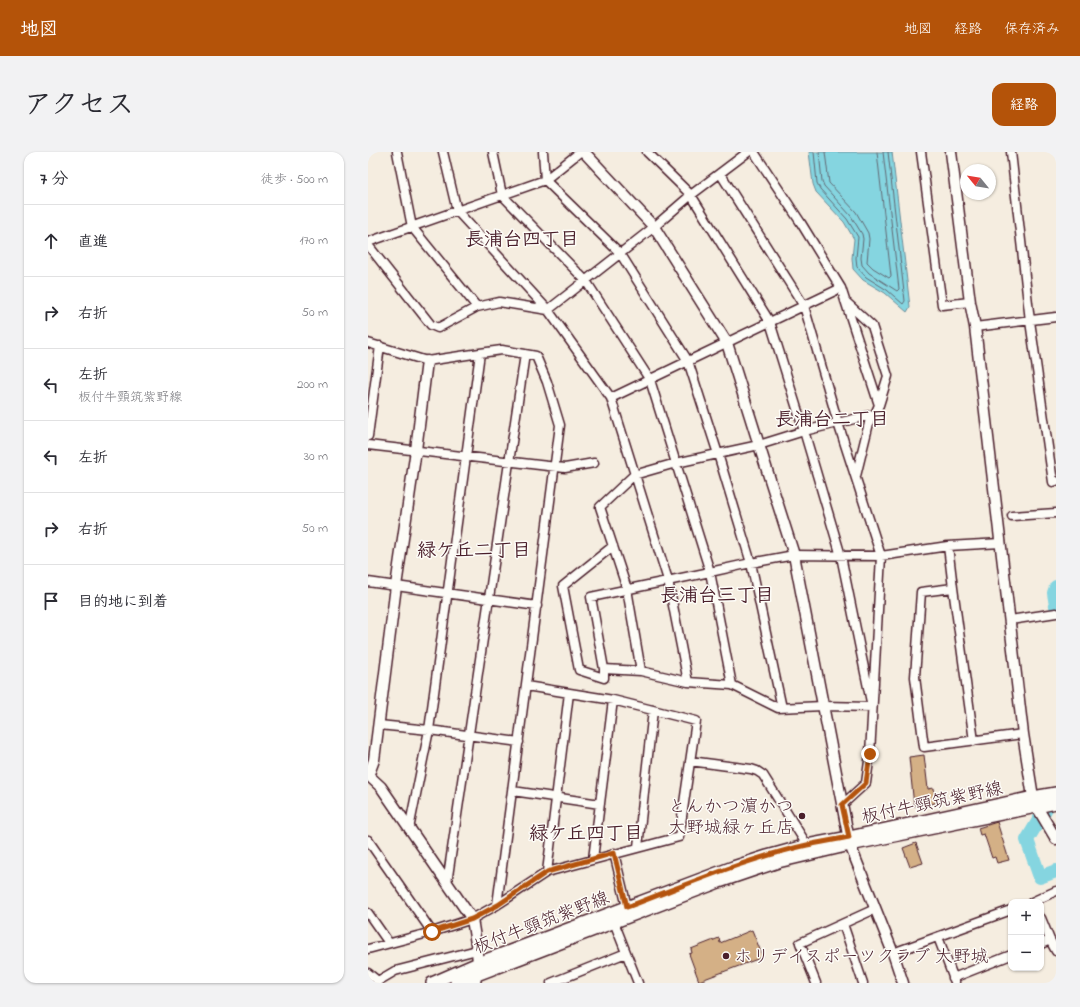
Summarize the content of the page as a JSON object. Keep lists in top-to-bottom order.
{
  "streets": {
    "main road": ["板付牛頸筑紫野線"]
  },
  "districts": [
    "長浦台四丁目",
    "長浦台二丁目",
    "緑ケ丘二丁目",
    "長浦台三丁目",
    "緑ケ丘四丁目"
  ],
  "places": ["とんかつ濵かつ 大野城緑ヶ丘店", "ホリデイスポーツクラブ 大野城"],
  "north": "top left",
  "page": {
    "header": "地図",
    "nav": ["地図", "経路", "保存済み"],
    "title": "アクセス",
    "buttons": "経路",
    "heading": ["7 分", "徒歩 · 500 m"],
    "list": [
      ["直進", "170 m"],
      ["右折", "50 m"],
      ["左折", "板付牛頸筑紫野線", "200 m"],
      ["左折", "30 m"],
      ["右折", "50 m"],
      "目的地に到着"
    ],
    "map_buttons": ["+", "−"]
  }
}
